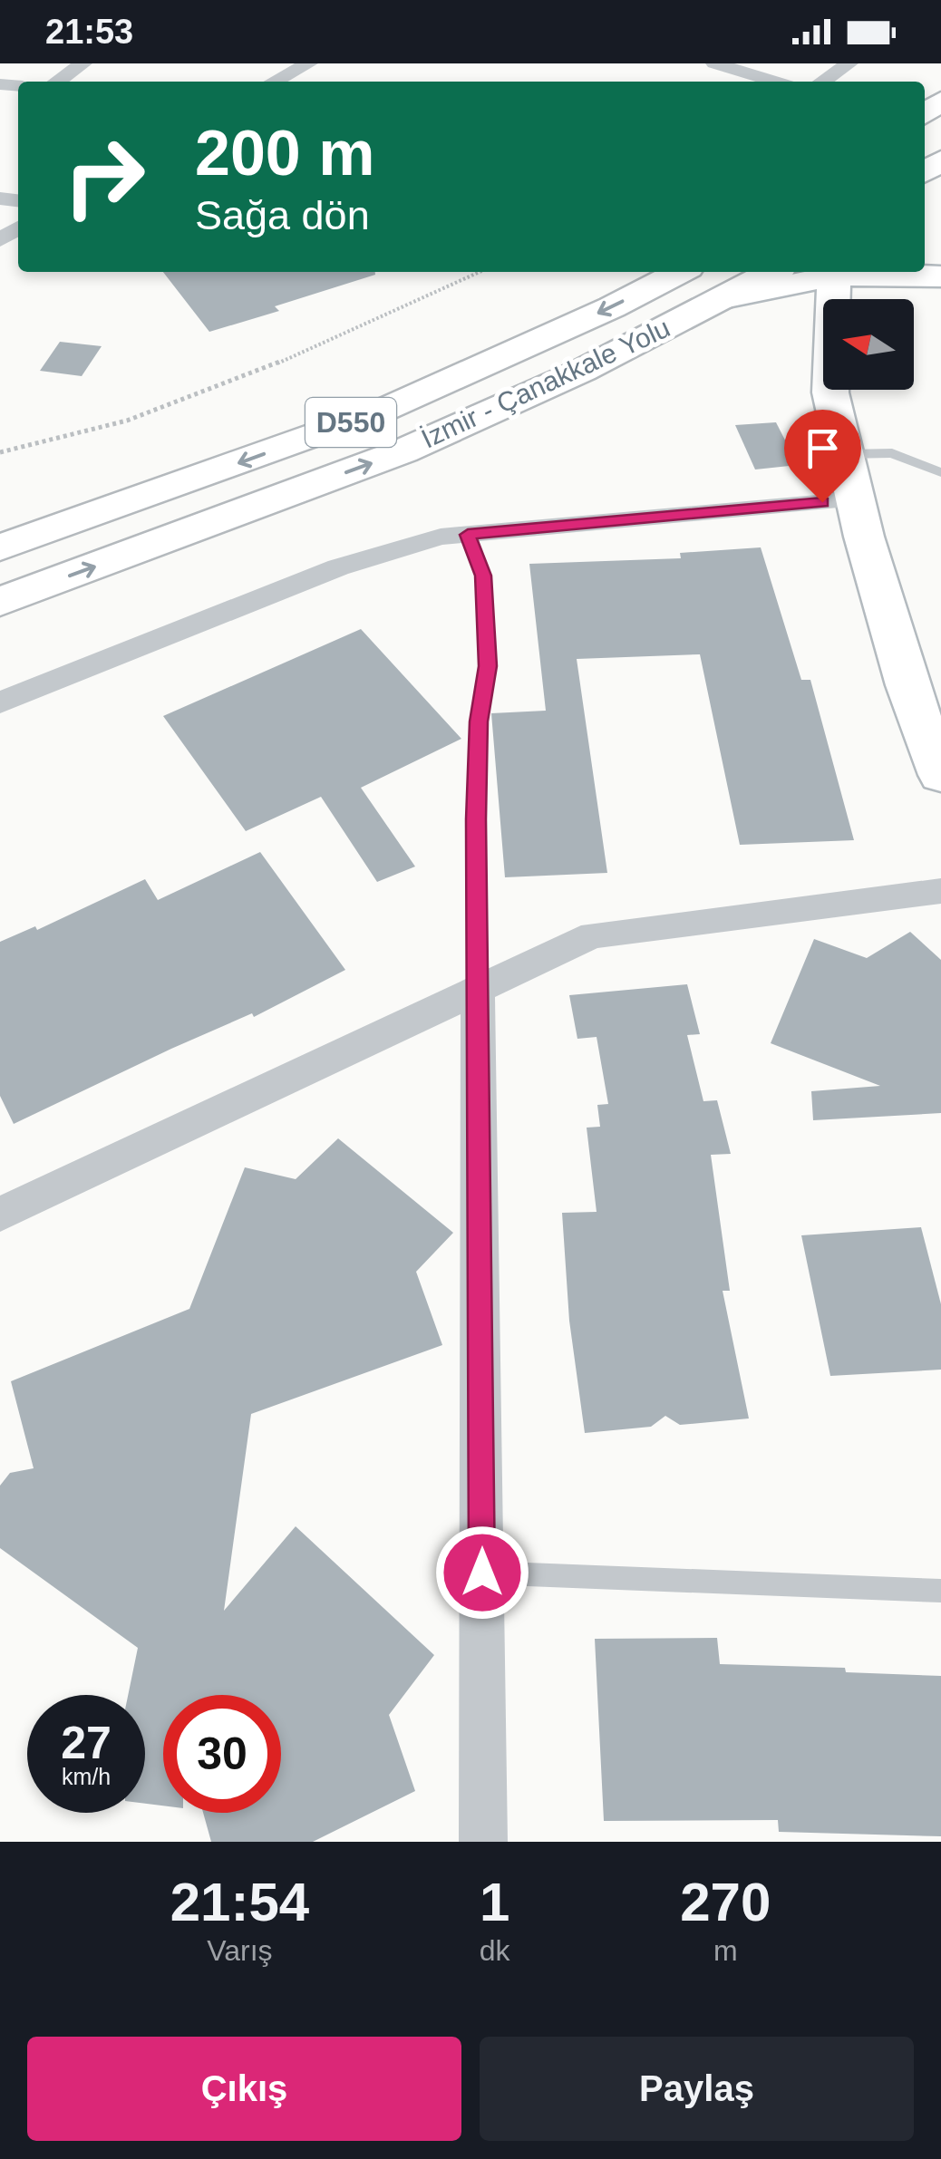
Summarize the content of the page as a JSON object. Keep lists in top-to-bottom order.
{
  "streets": {
    "main road": ["İzmir - Çanakkale Yolu", "D550"]
  },
  "north": "left",
  "page": {
    "status": "21:53",
    "turn": ["200 m", "Sağa dön"],
    "speed": "27 km/h",
    "limit": "30",
    "eta": [
      "21:54",
      "Varış",
      "1",
      "dk",
      "270",
      "m"
    ],
    "buttons": ["Çıkış", "Paylaş"]
  }
}
